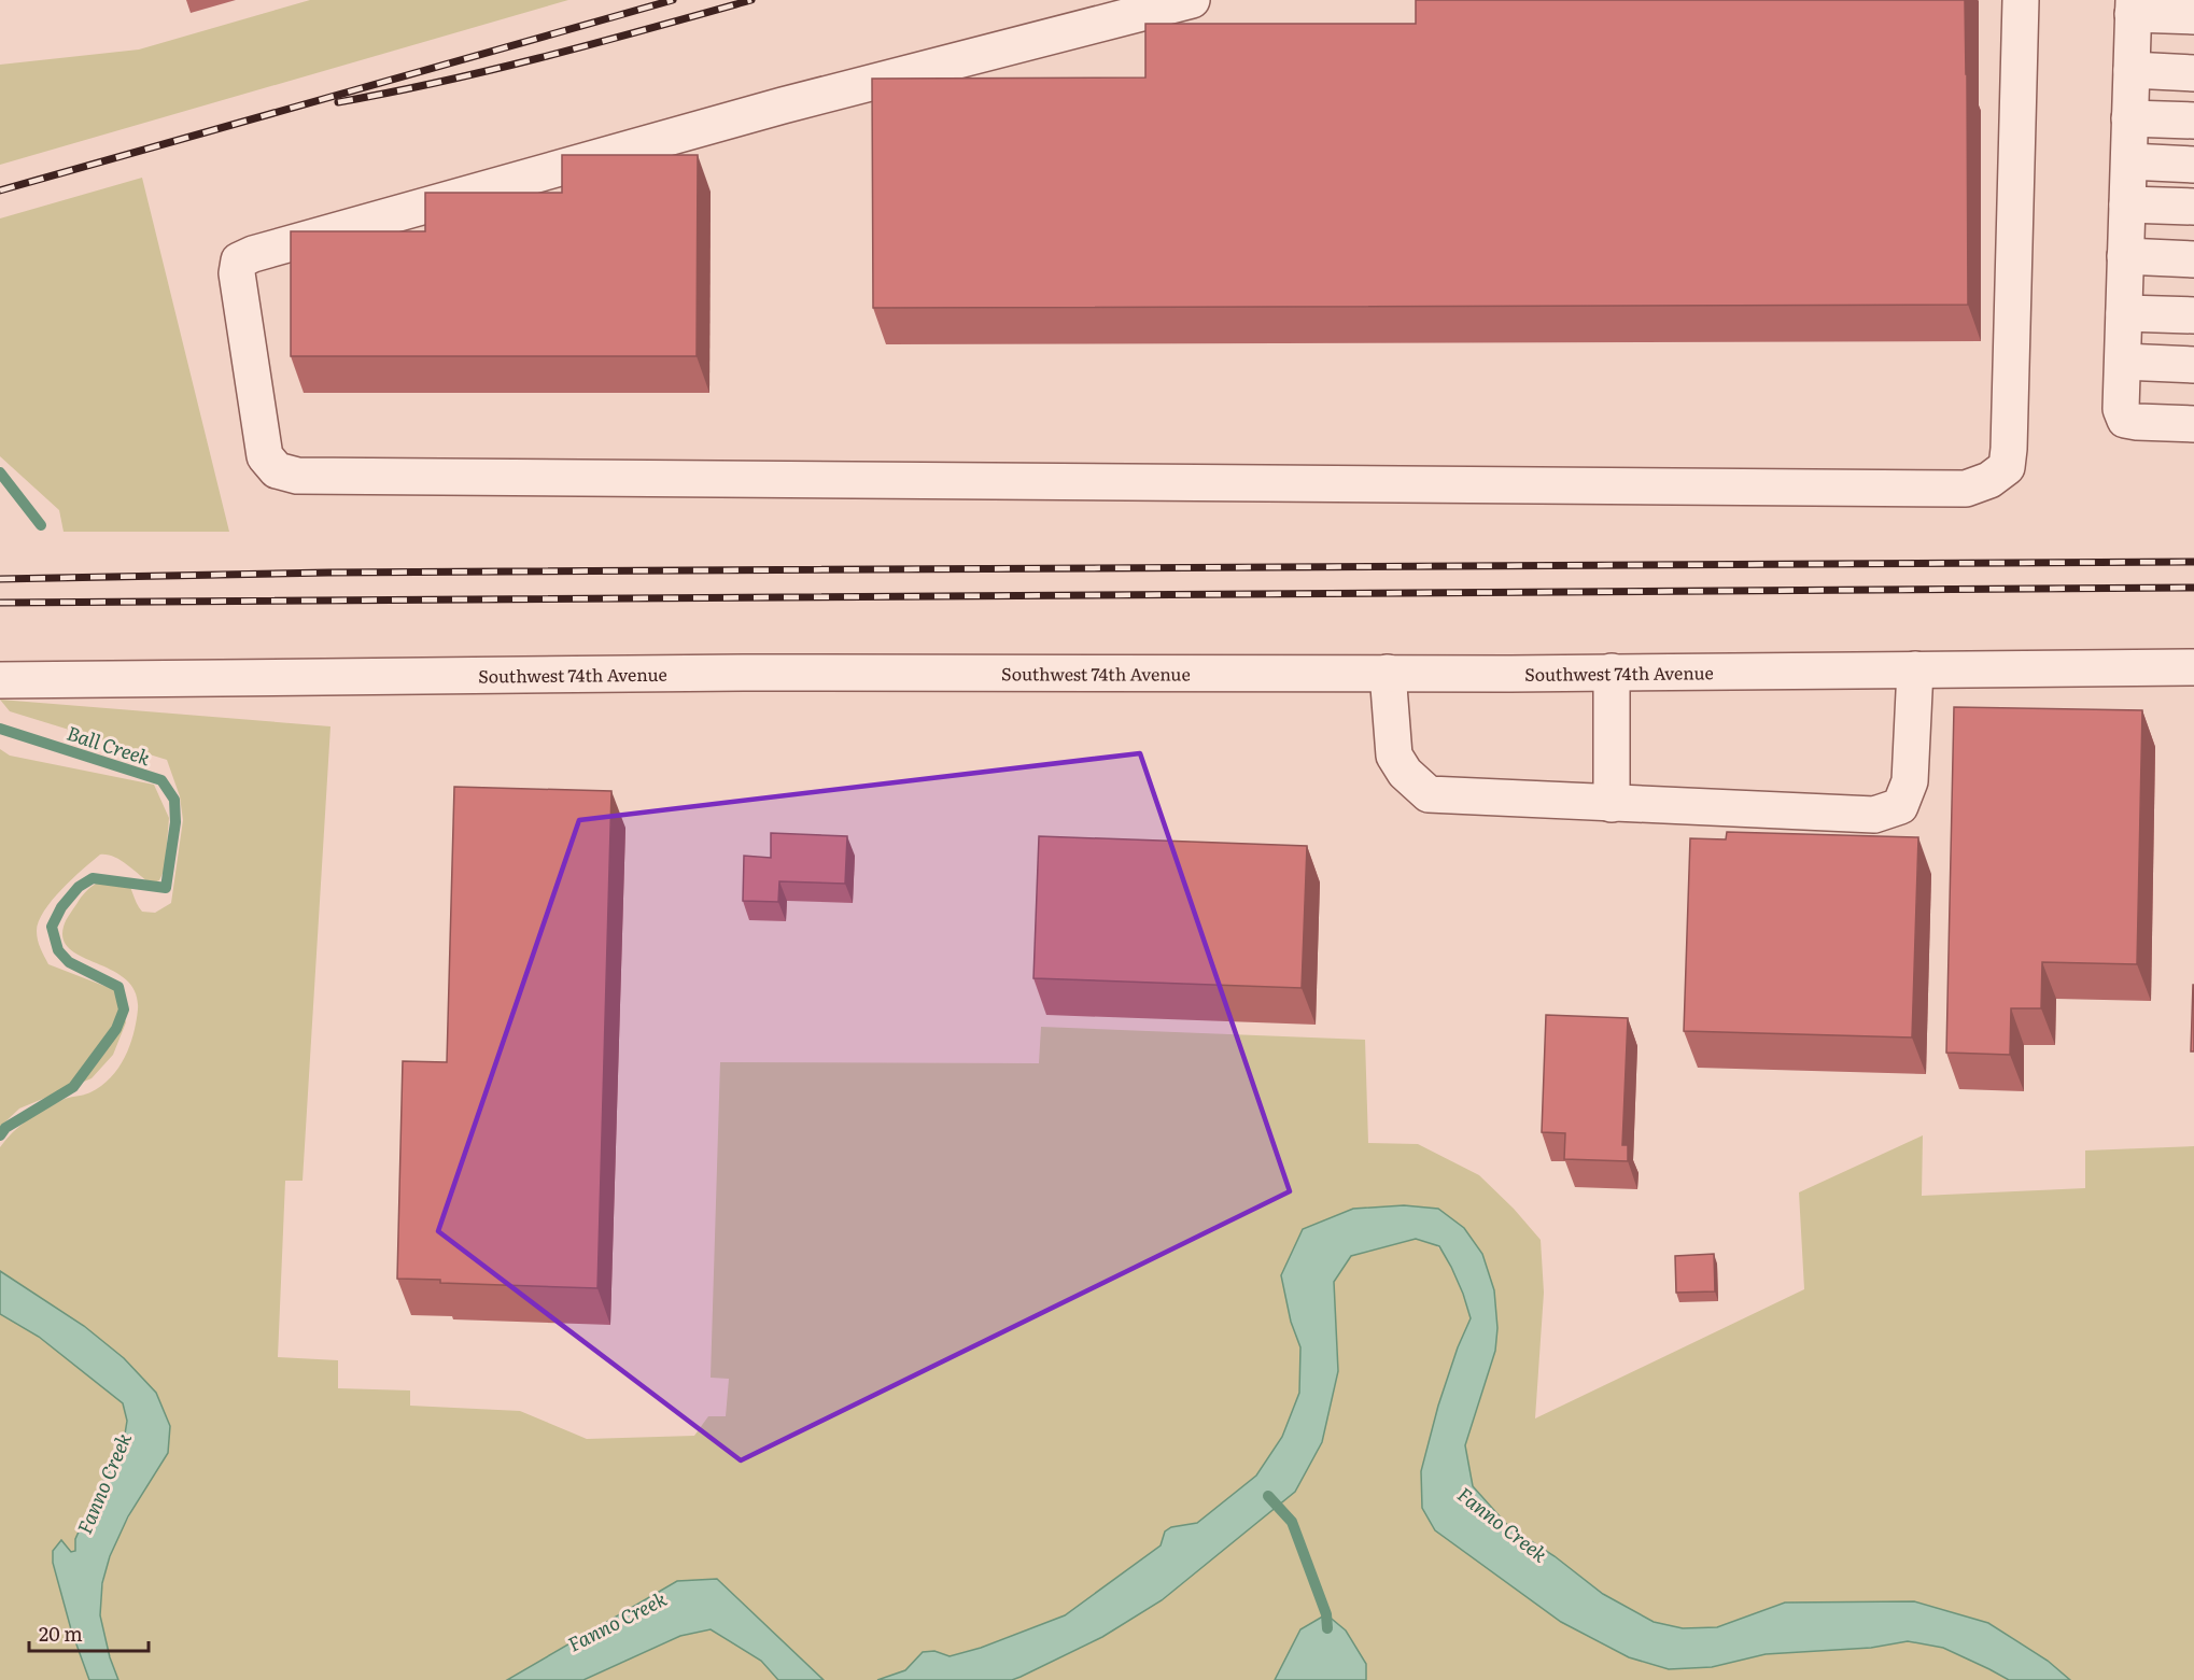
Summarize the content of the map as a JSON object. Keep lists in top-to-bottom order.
{
  "streets": {
    "street": ["Southwest 74th Avenue"]
  },
  "water": ["Ball Creek", "Fanno Creek"],
  "scale_bar": "20 m"
}
